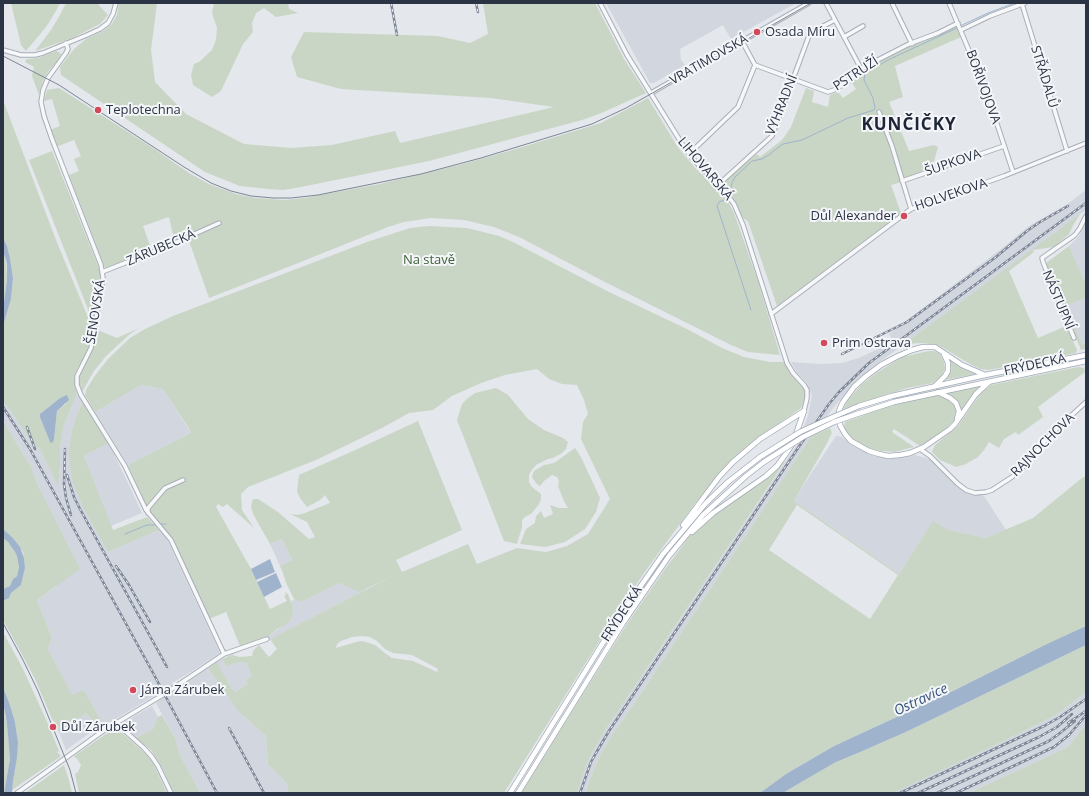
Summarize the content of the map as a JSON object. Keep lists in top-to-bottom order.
{
  "streets": {
    "main road": ["FRÝDECKÁ"],
    "street": [
      "VRATIMOVSKÁ",
      "PSTRUŽÍ",
      "STŘÁDALŮ",
      "BOŘIVOJOVA",
      "VÝHRADNÍ",
      "ŠUPKOVA",
      "LIHOVARSKÁ",
      "HOLVEKOVA",
      "ZÁRUBECKÁ",
      "NÁSTUPNÍ",
      "ŠENOVSKÁ",
      "RAJNOCHOVA"
    ]
  },
  "crossings": [
    ["VRATIMOVSKÁ", "LIHOVARSKÁ"],
    ["PSTRUŽÍ", "STŘÁDALŮ"],
    ["PSTRUŽÍ", "BOŘIVOJOVA"],
    ["PSTRUŽÍ", "VÝHRADNÍ"],
    ["STŘÁDALŮ", "HOLVEKOVA"],
    ["BOŘIVOJOVA", "ŠUPKOVA"],
    ["BOŘIVOJOVA", "HOLVEKOVA"],
    ["VÝHRADNÍ", "LIHOVARSKÁ"],
    ["LIHOVARSKÁ", "HOLVEKOVA"],
    ["ZÁRUBECKÁ", "ŠENOVSKÁ"]
  ],
  "districts": ["KUNČIČKY"],
  "water": ["Ostravice"],
  "parks": ["Na stavě"],
  "places": [
    "Osada Míru",
    "Teplotechna",
    "Důl Alexander",
    "Prim Ostrava",
    "Jáma Zárubek",
    "Důl Zárubek"
  ]
}
